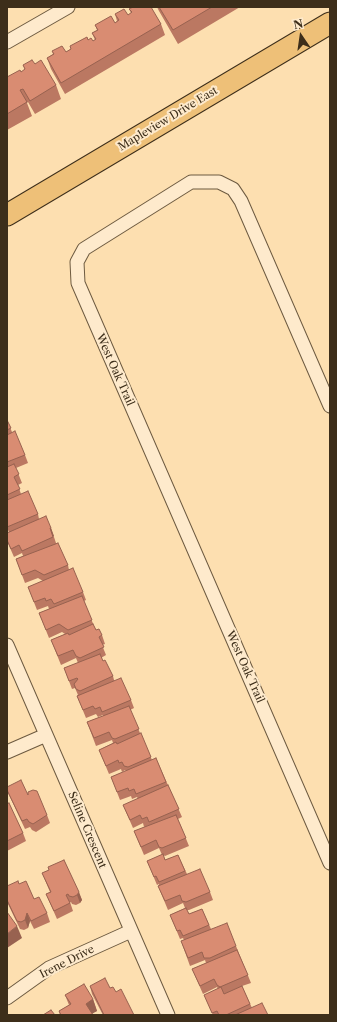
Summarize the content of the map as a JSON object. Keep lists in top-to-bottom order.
{
  "streets": {
    "main road": ["Mapleview Drive East"],
    "street": ["West Oak Trail", "Seline Crescent", "Irene Drive"]
  },
  "crossings": [
    ["Seline Crescent", "Irene Drive"]
  ],
  "north": "top"
}
